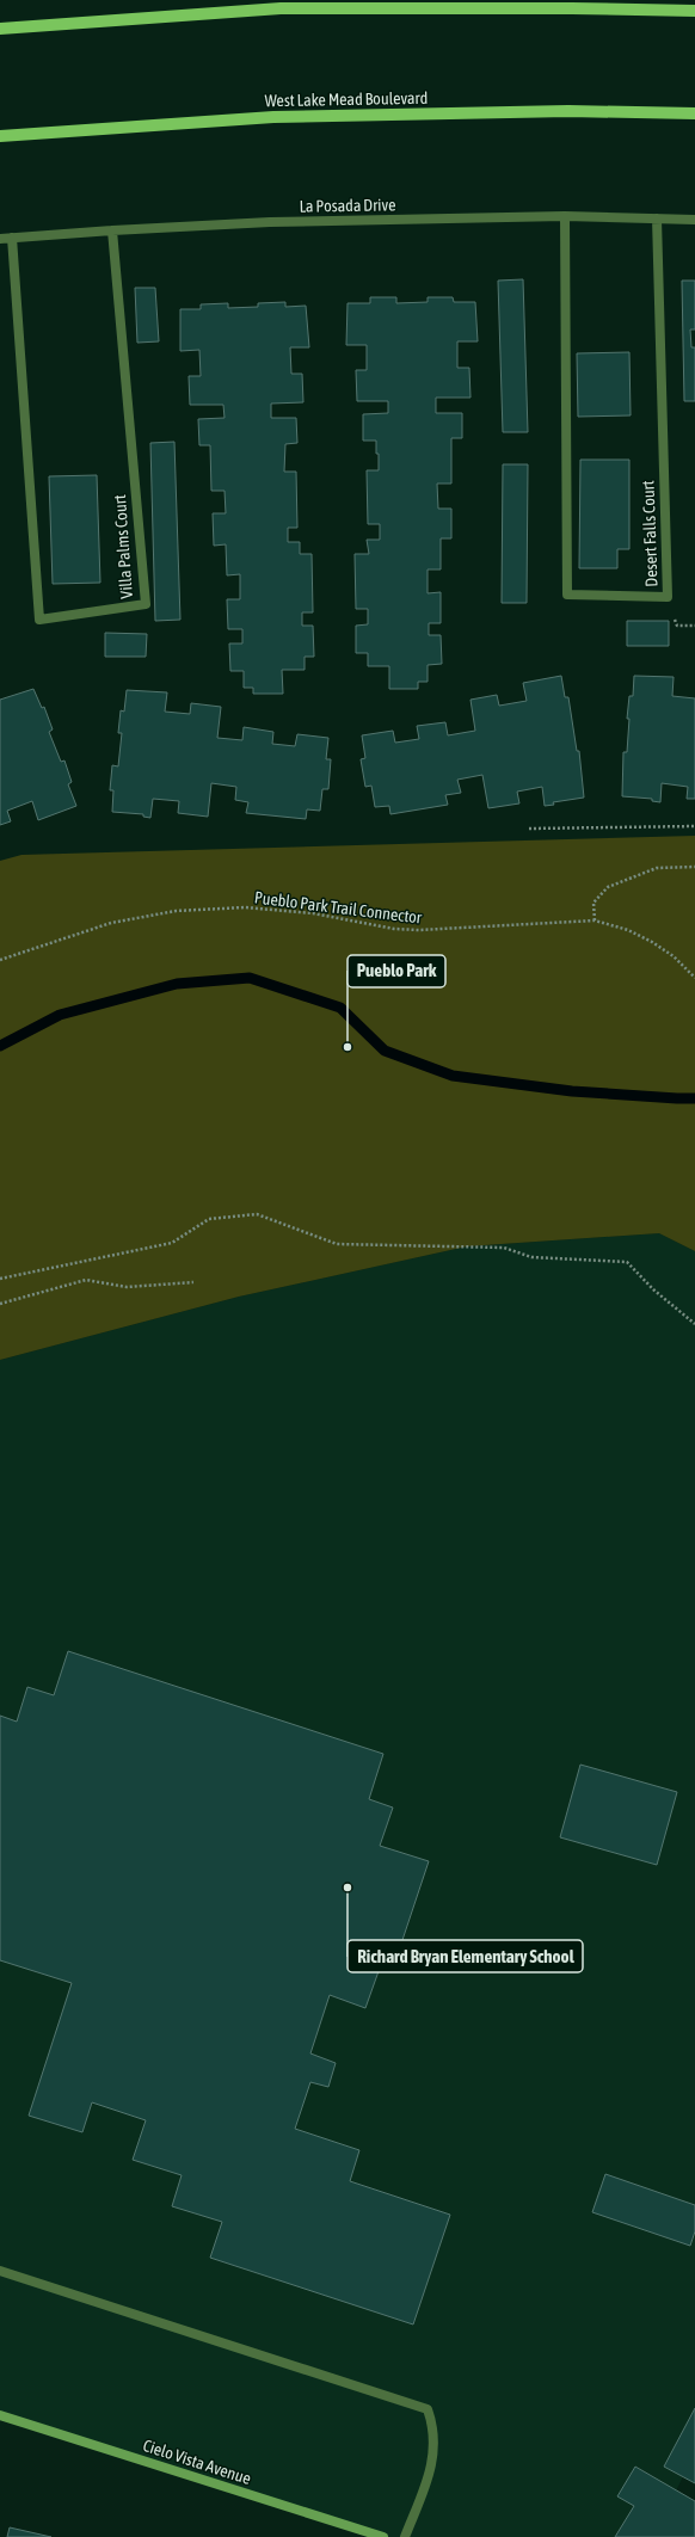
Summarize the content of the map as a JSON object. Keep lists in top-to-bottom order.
{
  "streets": {
    "main road": ["West Lake Mead Boulevard"],
    "street": [
      "La Posada Drive",
      "Desert Falls Court",
      "Villa Palms Court",
      "Cielo Vista Avenue"
    ],
    "path": ["Pueblo Park Trail Connector"]
  },
  "crossings": [
    ["La Posada Drive", "Desert Falls Court"],
    ["La Posada Drive", "Villa Palms Court"]
  ],
  "places": ["Pueblo Park", "Richard Bryan Elementary School"]
}
